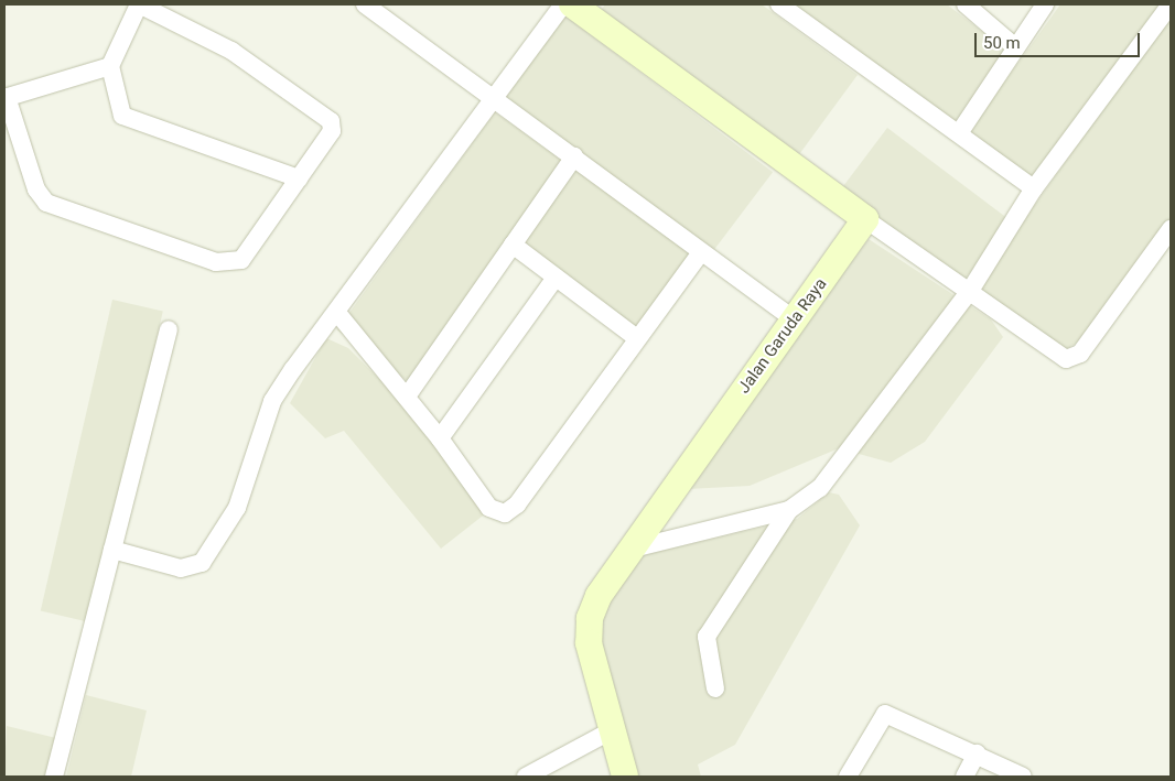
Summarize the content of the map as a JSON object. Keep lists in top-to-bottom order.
{
  "streets": {
    "street": ["Jalan Garuda Raya"]
  },
  "scale_bar": "50 m"
}
